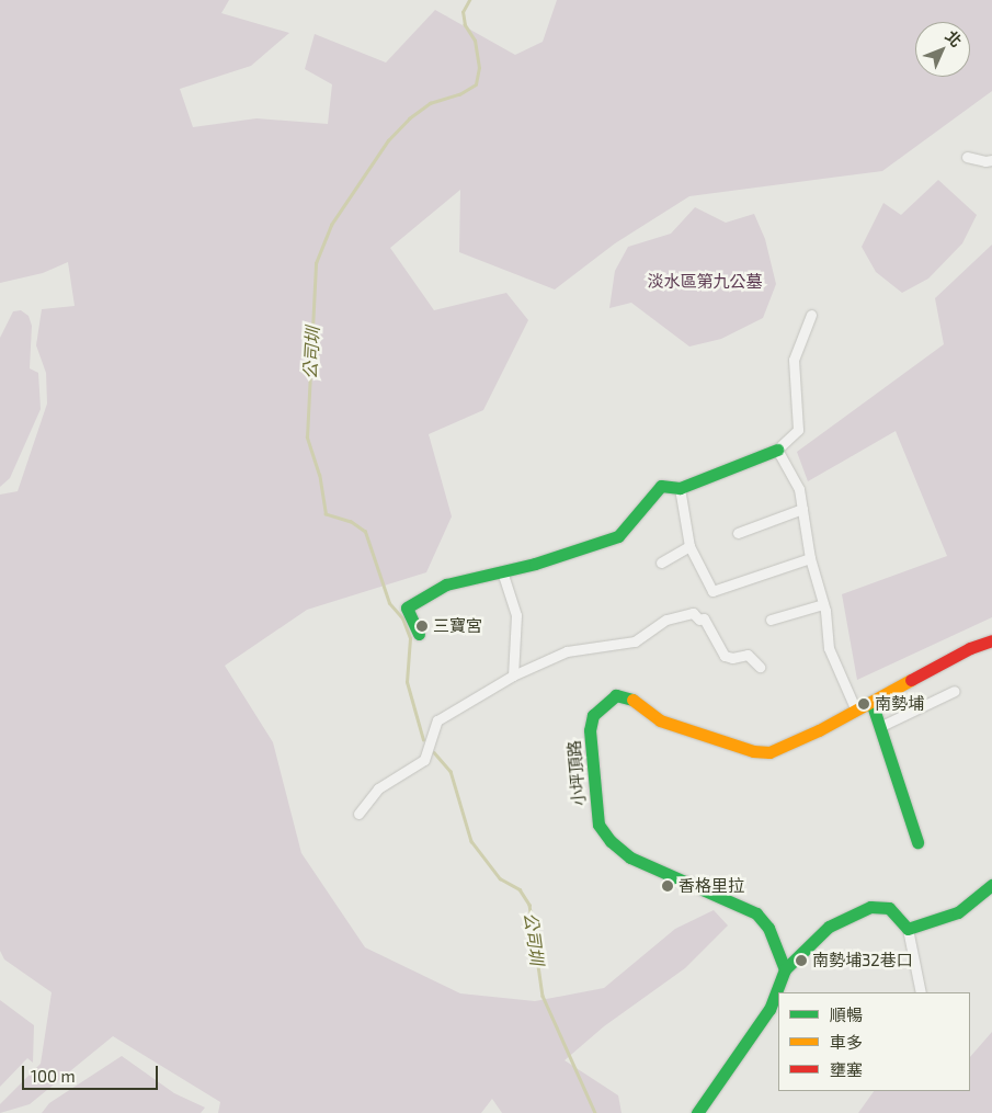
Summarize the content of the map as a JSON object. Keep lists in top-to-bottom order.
{
  "streets": {
    "street": ["小坪頂路"]
  },
  "water": ["公司圳"],
  "parks": ["淡水區第九公墓"],
  "places": [
    "三寶宮",
    "南勢埔",
    "香格里拉",
    "南勢埔32巷口"
  ],
  "legend": ["順暢", "車多", "壅塞"],
  "scale_bar": "100 m",
  "north": "top right"
}
